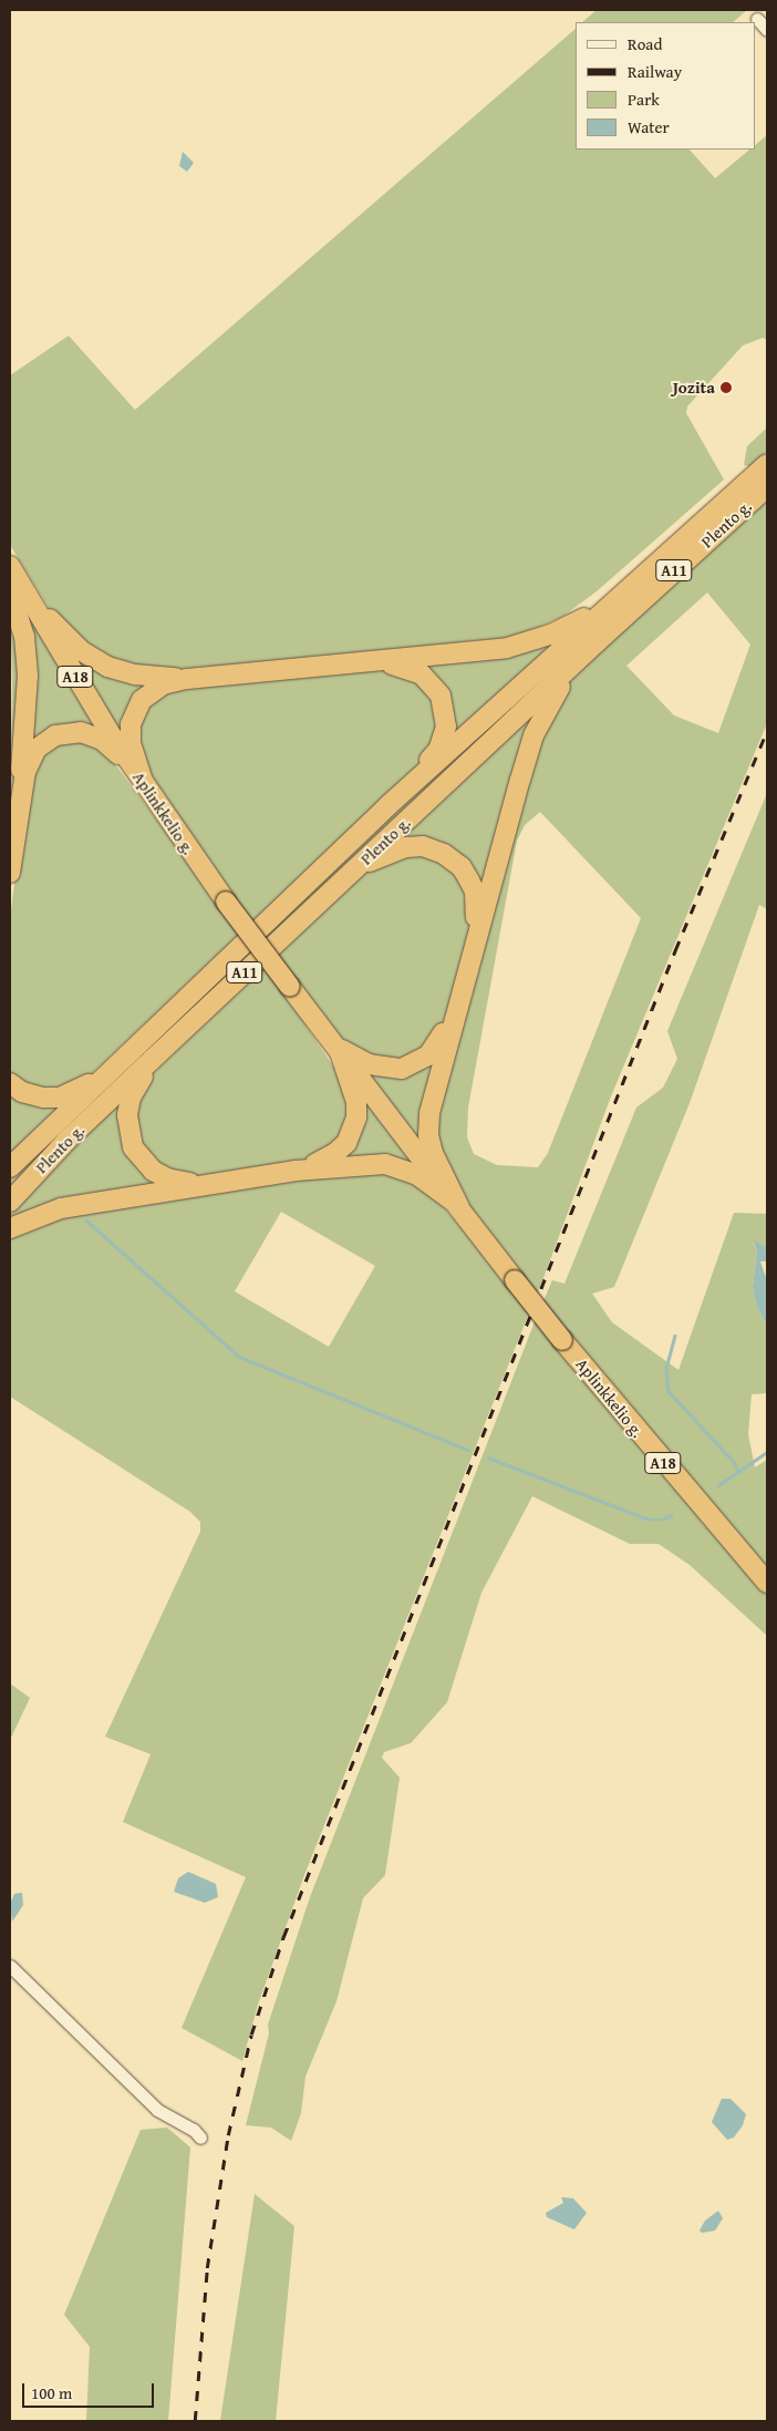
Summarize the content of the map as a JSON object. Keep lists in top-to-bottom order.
{
  "streets": {
    "highway": [
      "Plento g.",
      "A11",
      "A18",
      "Aplinkkelio g."
    ]
  },
  "places": ["Jozita"],
  "legend": [
    "Road",
    "Railway",
    "Park",
    "Water"
  ],
  "scale_bar": "100 m"
}
